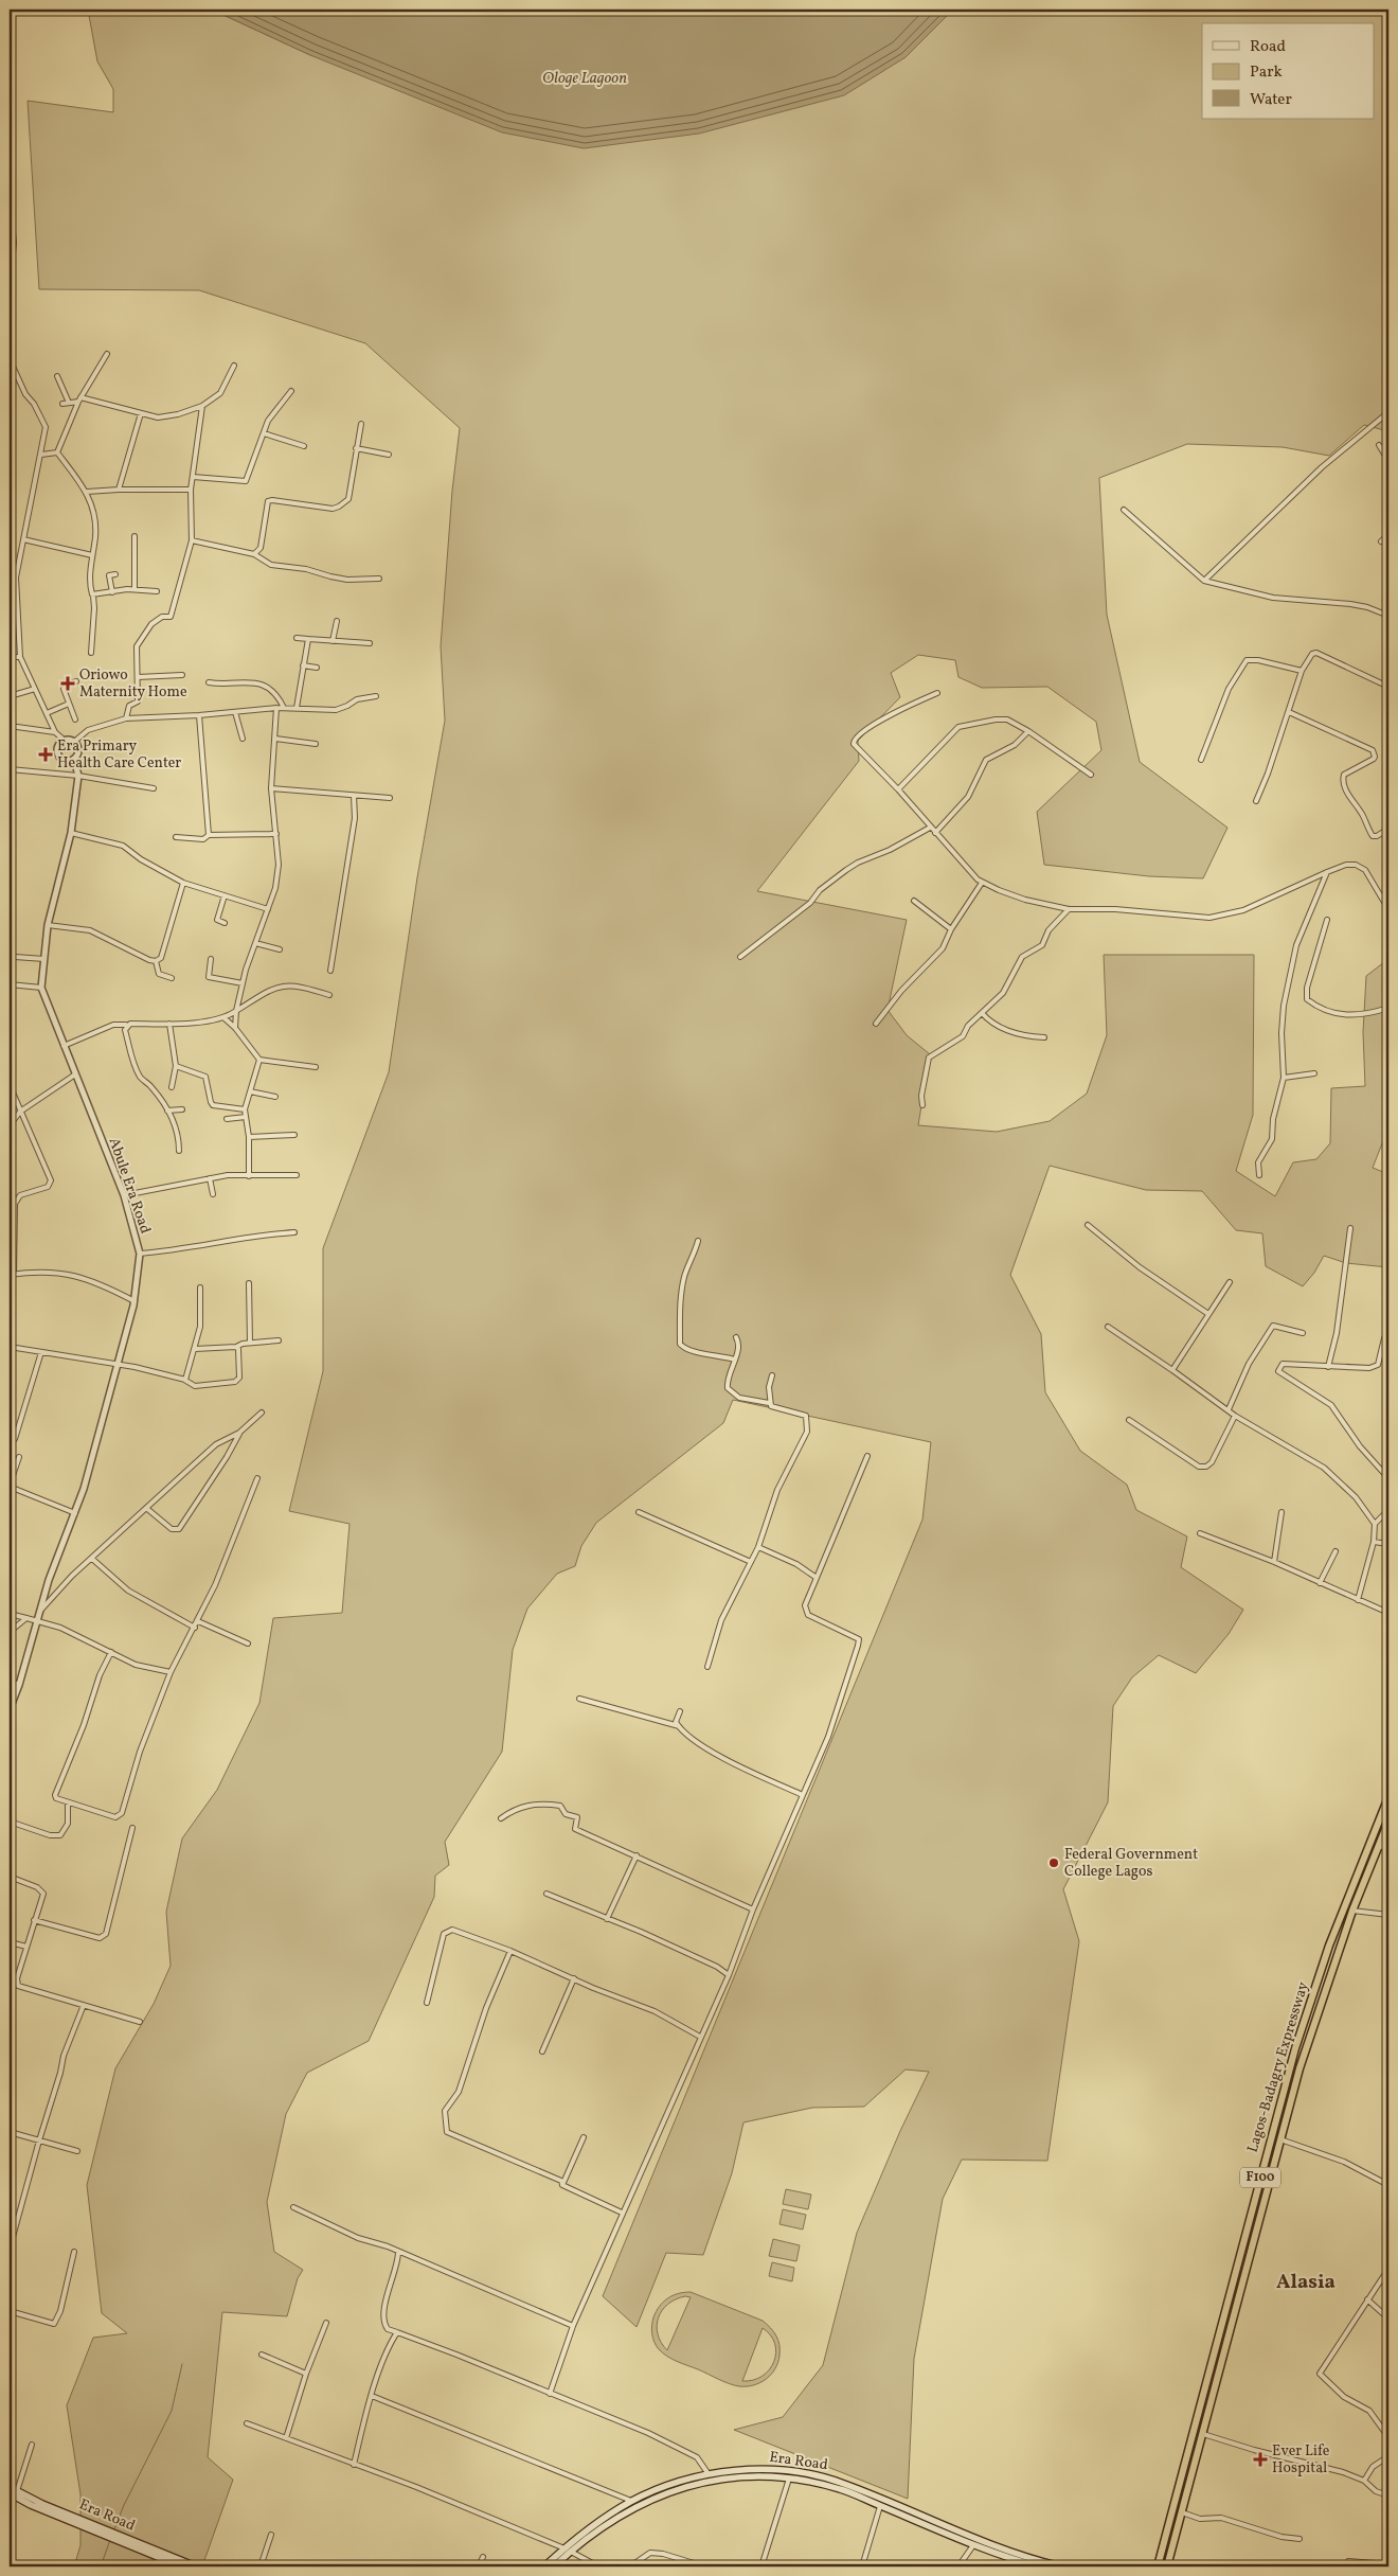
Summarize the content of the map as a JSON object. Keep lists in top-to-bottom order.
{
  "streets": {
    "highway": ["Lagos-Badagry Expressway", "F100"],
    "main road": ["Era Road"],
    "street": ["Abule Era Road"]
  },
  "districts": ["Alasia"],
  "water": ["Ologe Lagoon"],
  "places": {
    "health": ["Oriowo Maternity Home", "Era Primary Health Care Center", "Ever Life Hospital"],
    "other": ["Federal Government College Lagos"]
  },
  "legend": ["Road", "Park", "Water"]
}
